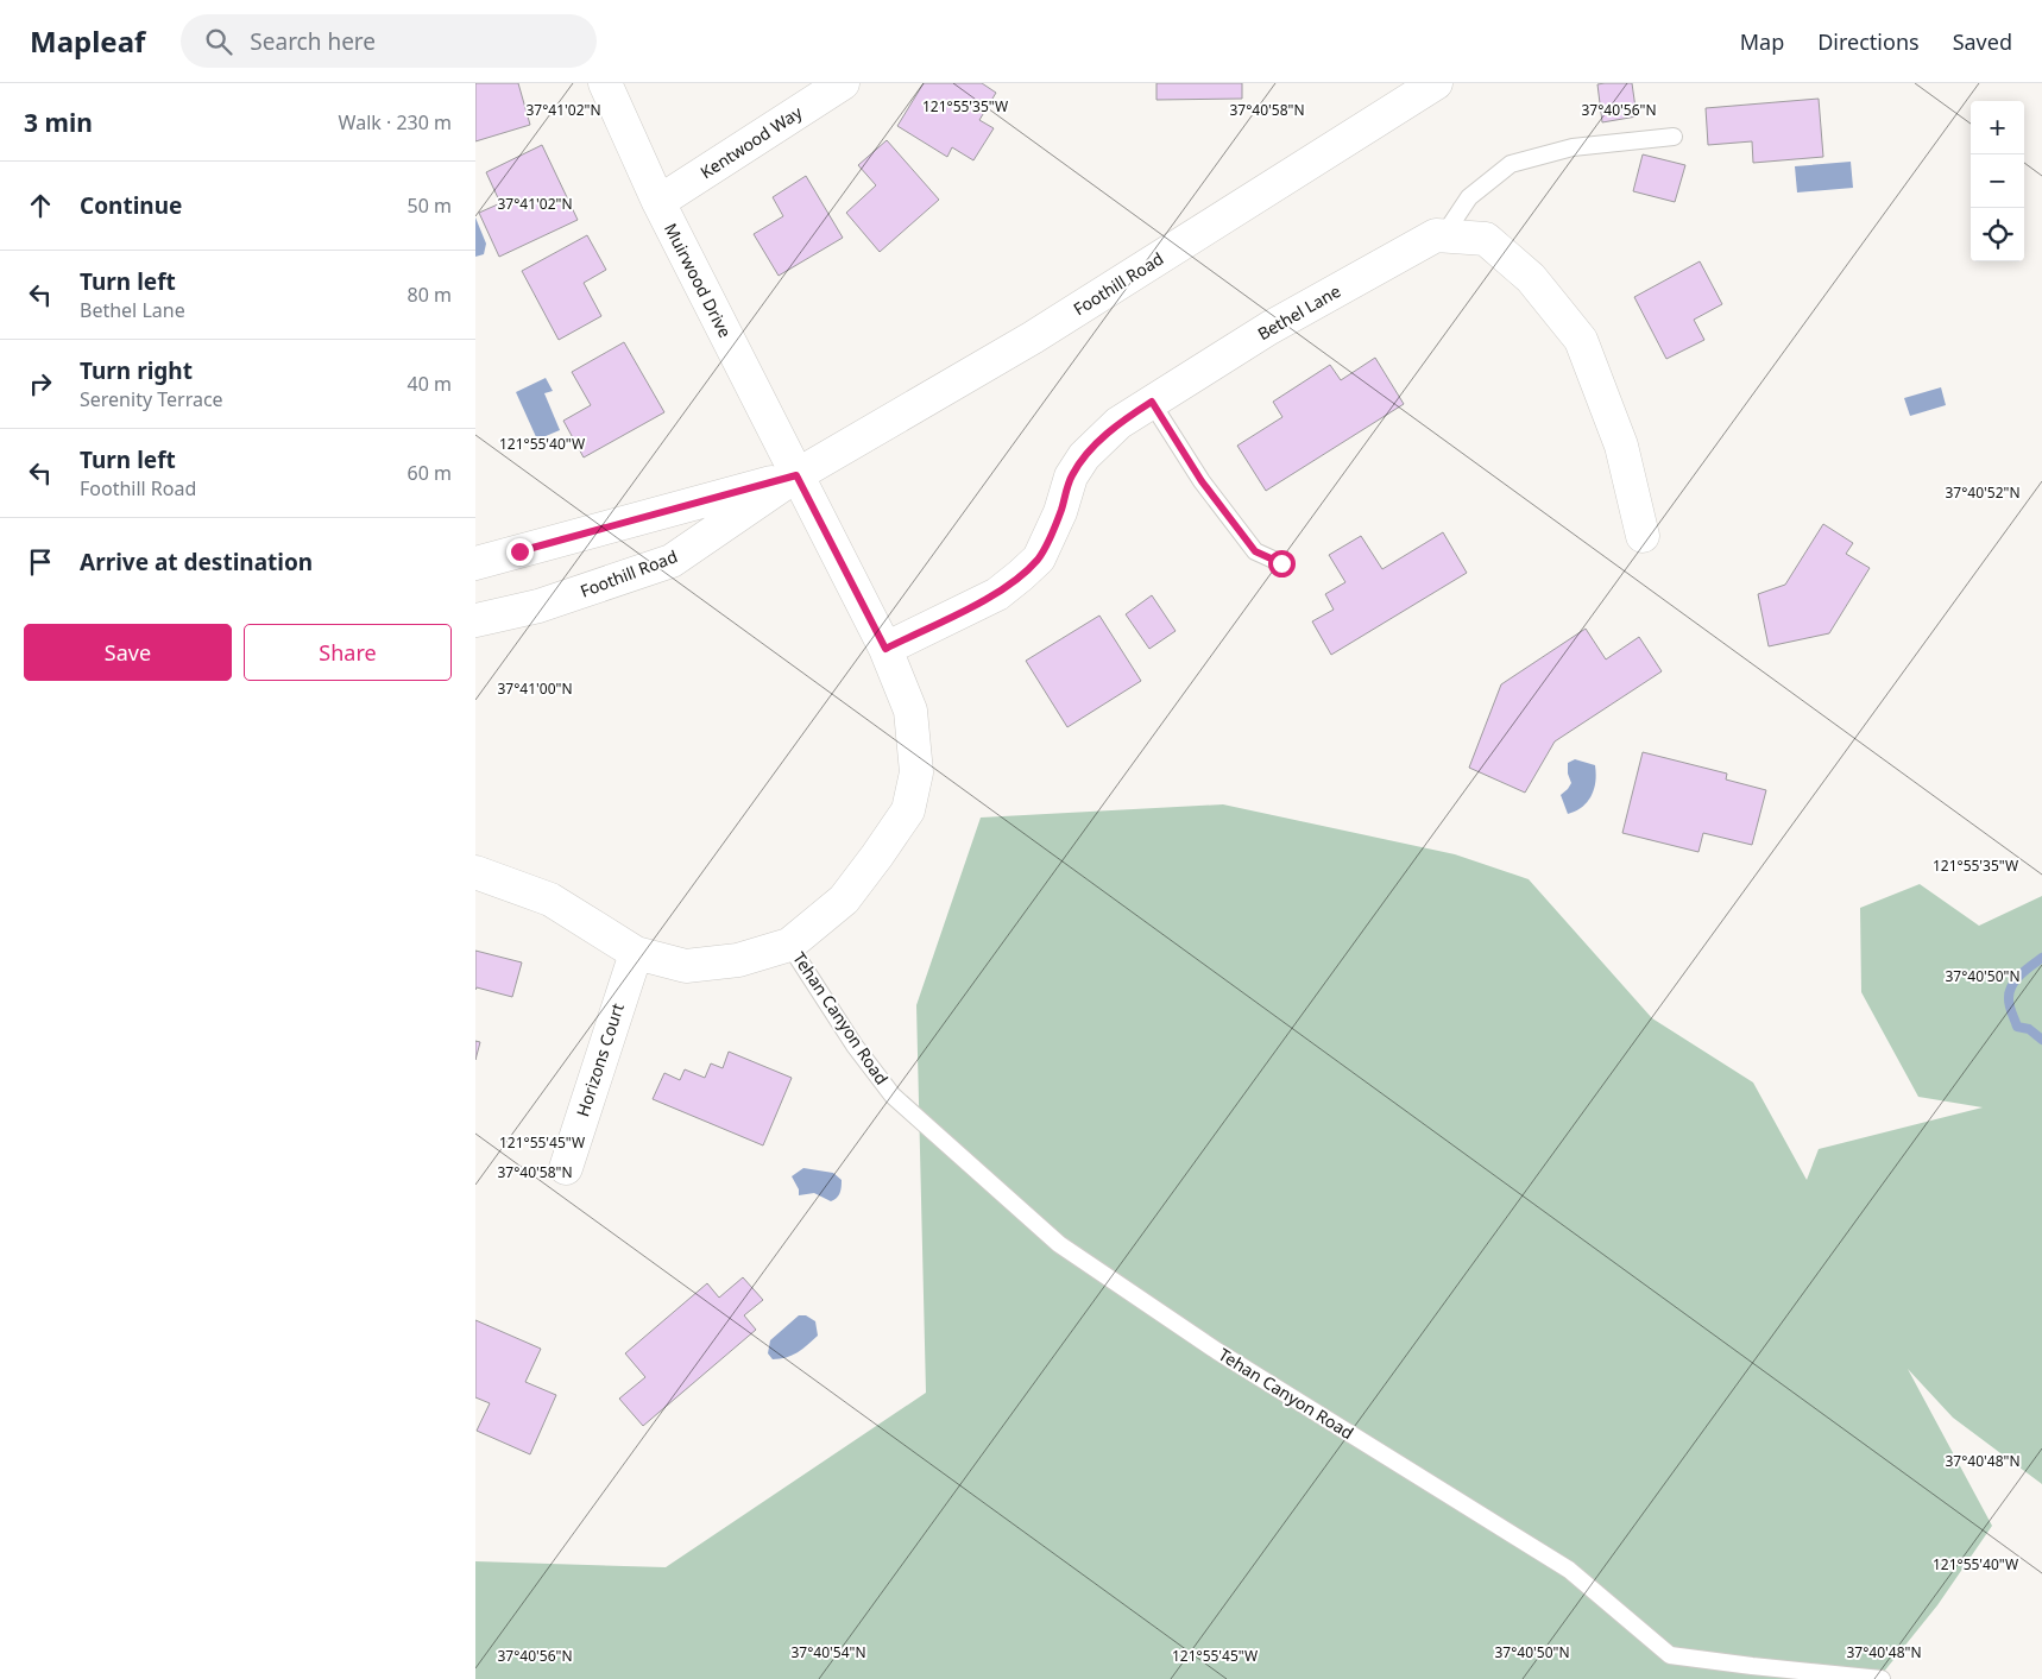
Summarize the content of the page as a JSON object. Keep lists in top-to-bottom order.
{
  "streets": {
    "street": [
      "Kentwood Way",
      "Muirwood Drive",
      "Foothill Road",
      "Bethel Lane",
      "Horizons Court"
    ],
    "lane": ["Tehan Canyon Road"]
  },
  "crossings": [
    ["Kentwood Way", "Muirwood Drive"],
    ["Muirwood Drive", "Foothill Road"],
    ["Muirwood Drive", "Bethel Lane"],
    ["Muirwood Drive", "Tehan Canyon Road"]
  ],
  "page": {
    "header": "Mapleaf",
    "search": "Search here",
    "nav": ["Map", "Directions", "Saved"],
    "heading": ["3 min", "Walk · 230 m"],
    "map_buttons": ["+", "−"],
    "list": [
      ["Continue", "50 m"],
      ["Turn left", "Bethel Lane", "80 m"],
      ["Turn right", "Serenity Terrace", "40 m"],
      ["Turn left", "Foothill Road", "60 m"],
      "Arrive at destination"
    ],
    "buttons": ["Save", "Share"]
  },
  "coordinates": [
    "121°55'35\"W",
    "37°40'56\"N",
    "37°41'02\"N",
    "37°40'58\"N",
    "121°55'40\"W",
    "37°40'52\"N",
    "37°41'00\"N",
    "37°40'50\"N",
    "121°55'45\"W",
    "37°40'48\"N",
    "37°40'54\"N"
  ]
}
